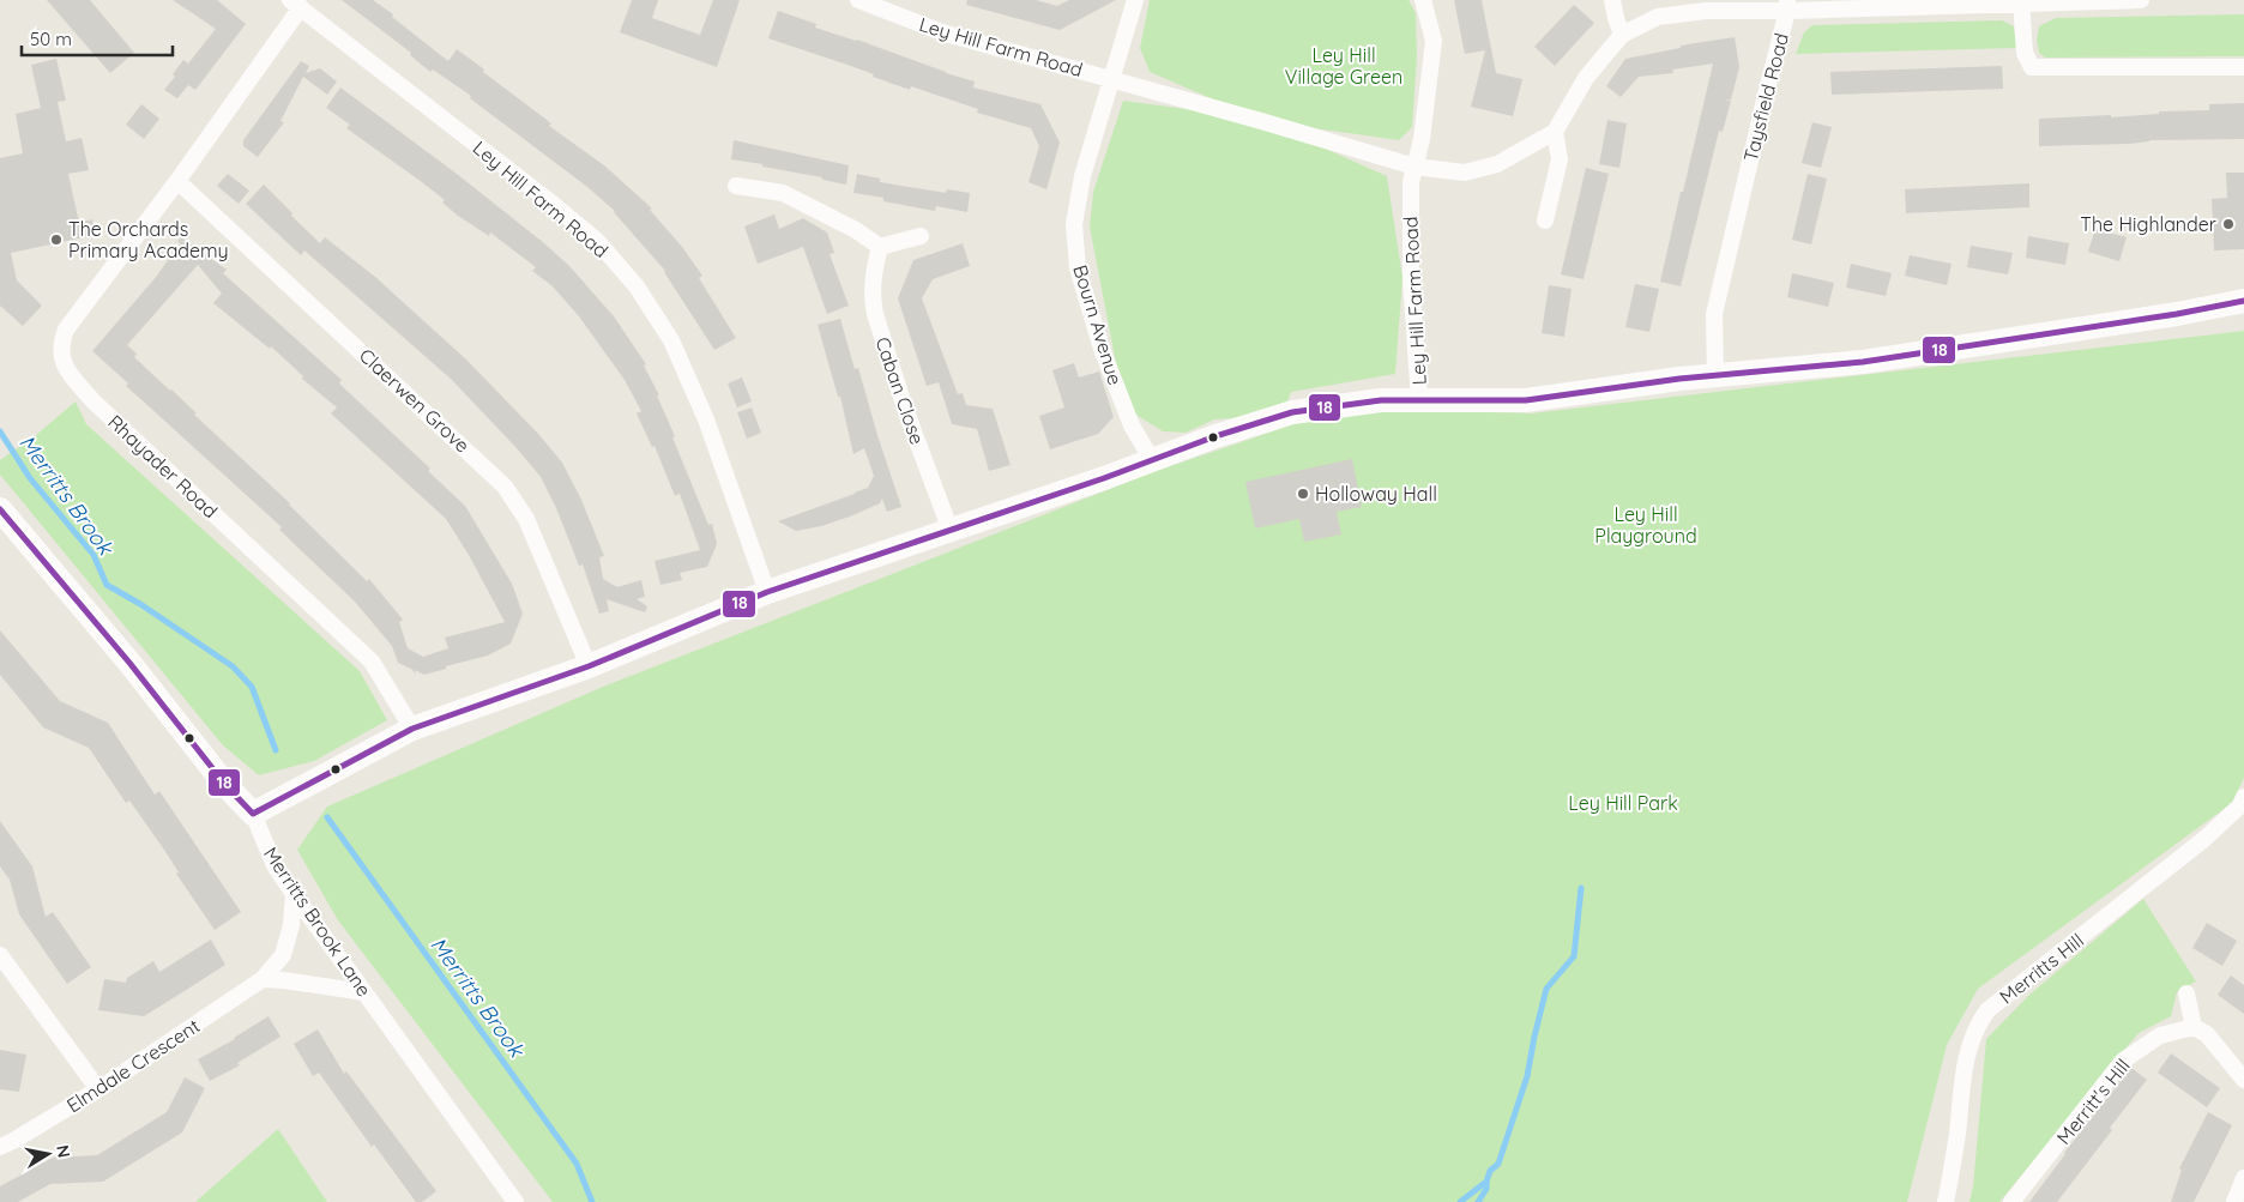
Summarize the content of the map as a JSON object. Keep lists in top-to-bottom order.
{
  "streets": {
    "street": [
      "Ley Hill Farm Road",
      "Taysfield Road",
      "Bourn Avenue",
      "Caban Close",
      "Claerwen Grove",
      "Rhayader Road",
      "Merritts Brook Lane",
      "Merritts Hill",
      "Elmdale Crescent",
      "Merritt's Hill"
    ]
  },
  "crossings": [
    ["Ley Hill Farm Road", "Bourn Avenue"],
    ["Ley Hill Farm Road", "Rhayader Road"],
    ["Claerwen Grove", "Rhayader Road"],
    ["Merritts Brook Lane", "Elmdale Crescent"]
  ],
  "water": ["Merritts Brook"],
  "parks": ["Ley Hill Village Green", "Ley Hill Playground", "Ley Hill Park"],
  "places": ["The Highlander", "The Orchards Primary Academy", "Holloway Hall"],
  "lines": ["transit line 18"],
  "scale_bar": "50 m",
  "north": "right"
}
